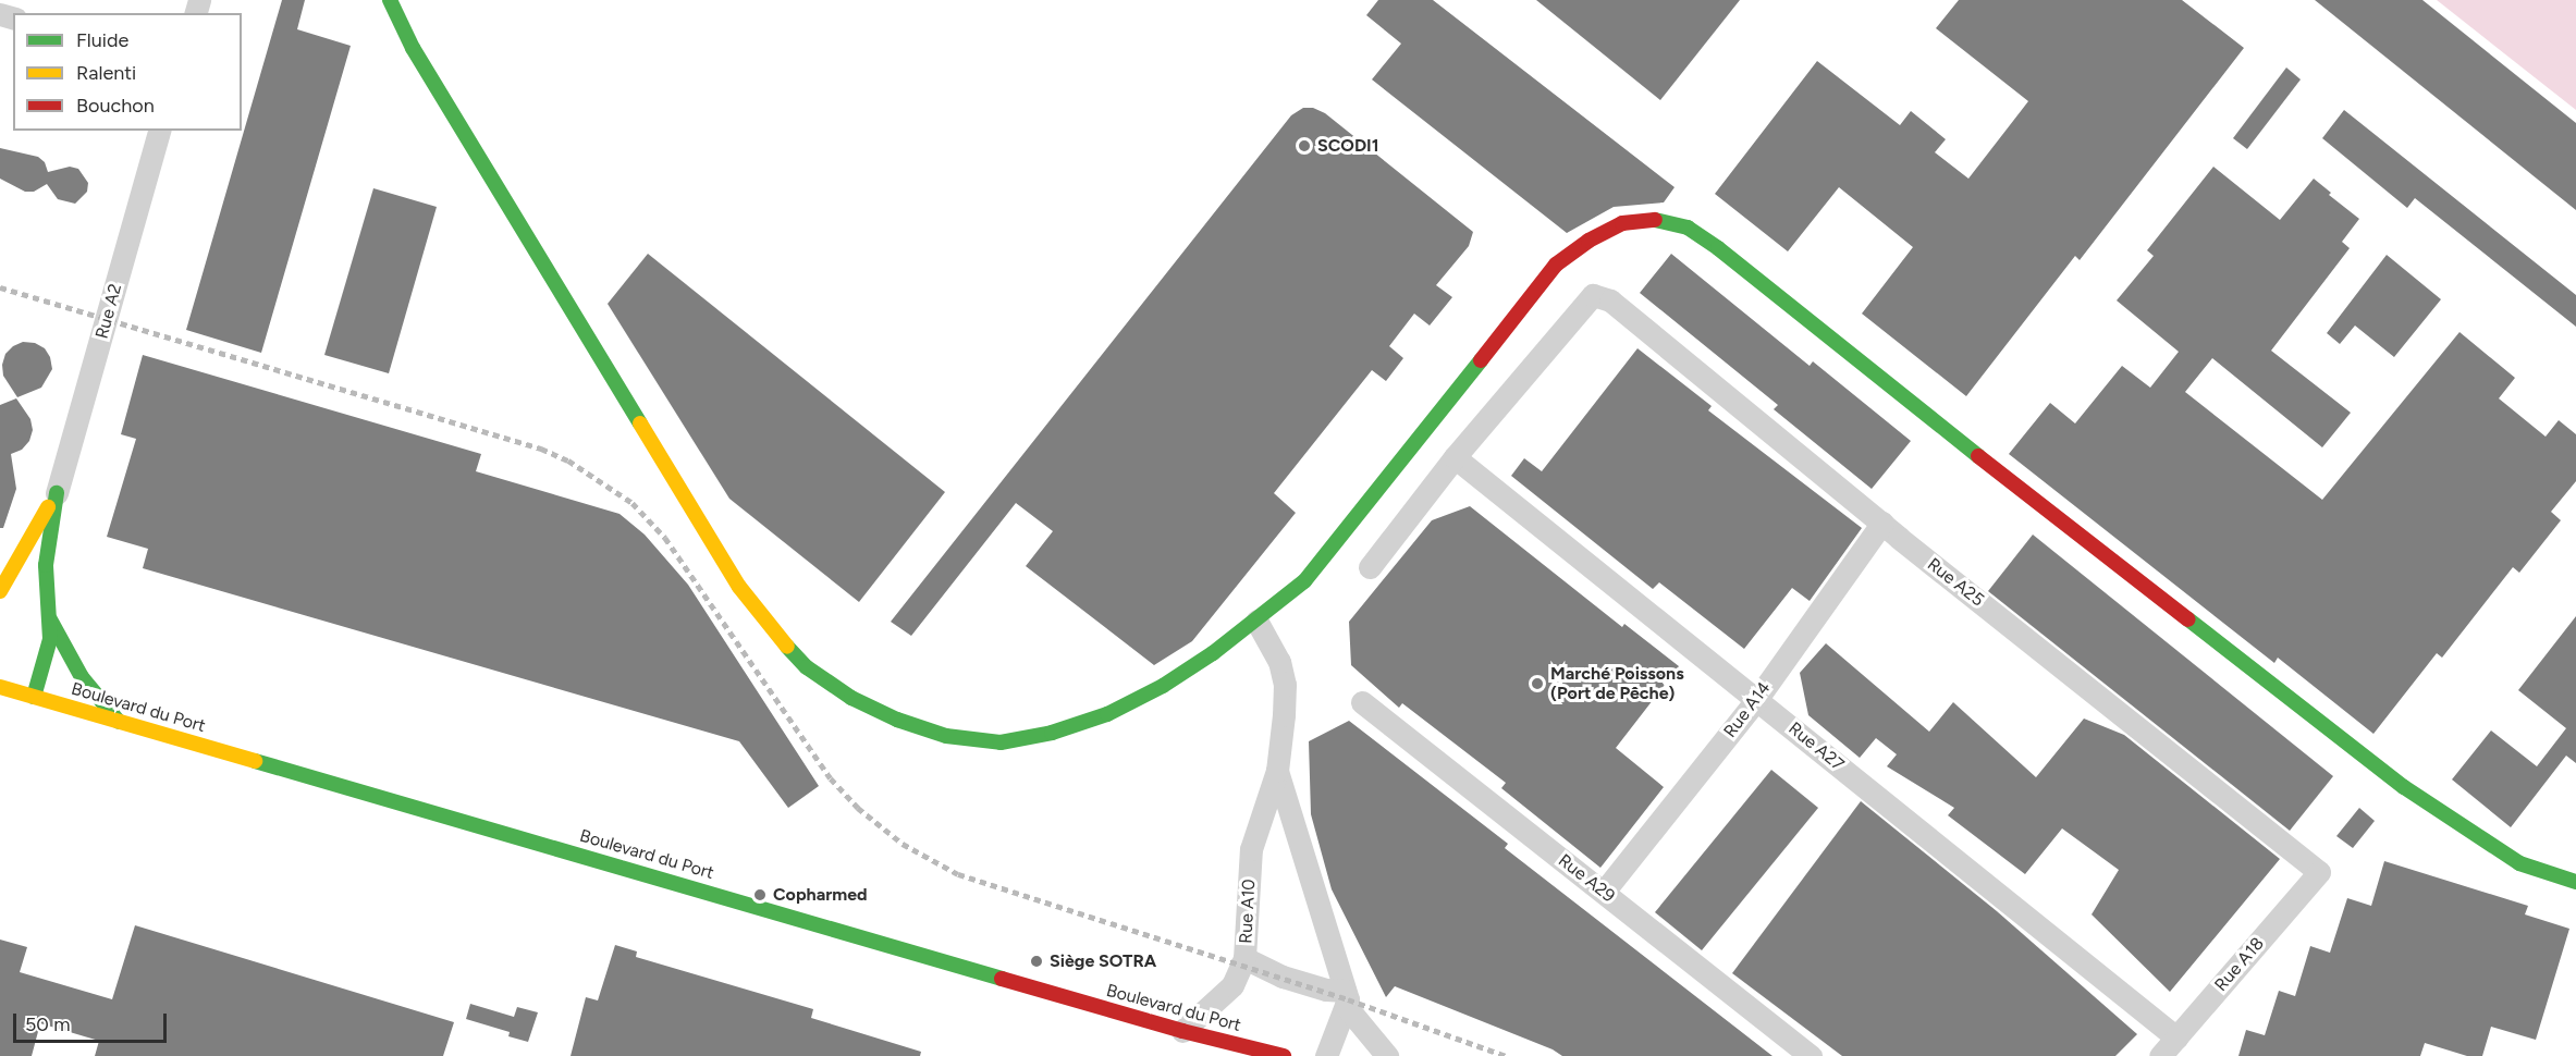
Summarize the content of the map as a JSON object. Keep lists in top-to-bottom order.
{
  "streets": {
    "street": [
      "Rue A2",
      "Rue A25",
      "Boulevard du Port",
      "Rue A14",
      "Rue A27",
      "Rue A29",
      "Rue A10",
      "Rue A18"
    ]
  },
  "crossings": [
    ["Rue A25", "Rue A14"],
    ["Rue A25", "Rue A27"],
    ["Rue A25", "Rue A18"],
    ["Boulevard du Port", "Rue A10"],
    ["Rue A14", "Rue A27"],
    ["Rue A14", "Rue A29"],
    ["Rue A27", "Rue A18"]
  ],
  "places": [
    "SCODI1",
    "Marché Poissons (Port de Pêche)",
    "Copharmed",
    "Siège SOTRA"
  ],
  "legend": ["Fluide", "Ralenti", "Bouchon"],
  "scale_bar": "50 m"
}
